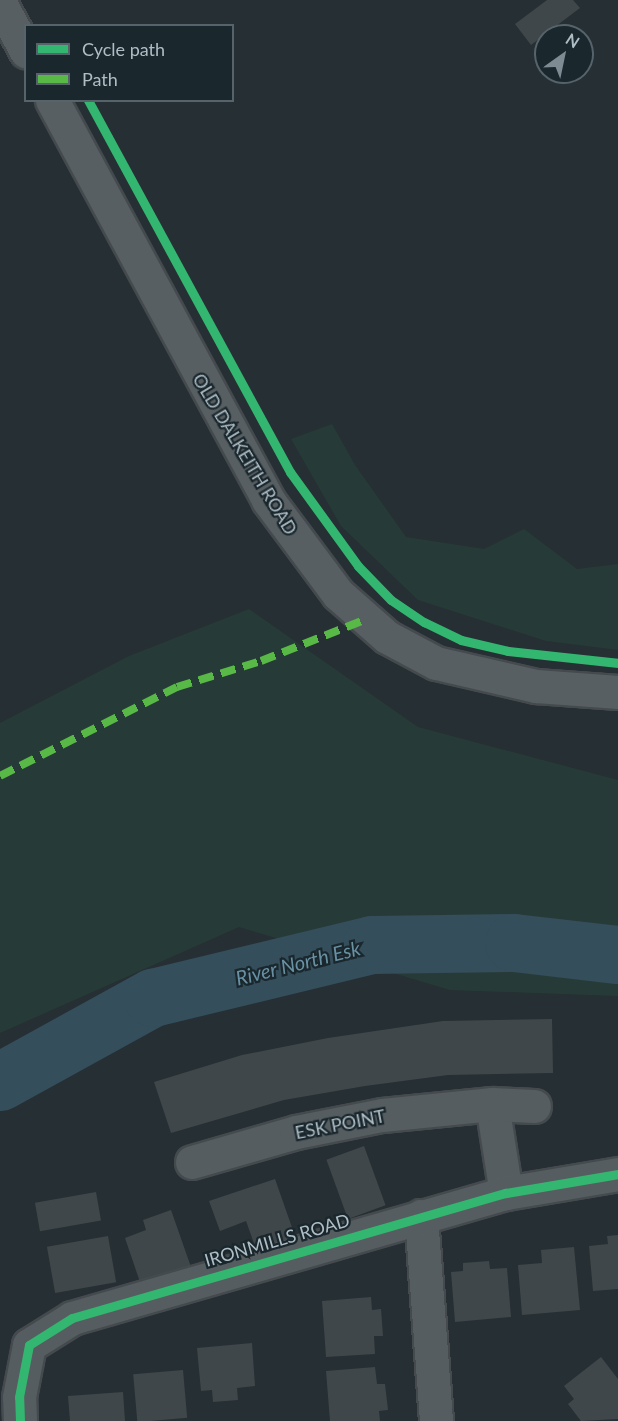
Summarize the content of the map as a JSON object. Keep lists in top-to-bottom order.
{
  "streets": {
    "main road": ["OLD DALKEITH ROAD"],
    "street": ["ESK POINT", "IRONMILLS ROAD"]
  },
  "water": ["River North Esk"],
  "legend": ["Cycle path", "Path"],
  "north": "top right"
}
